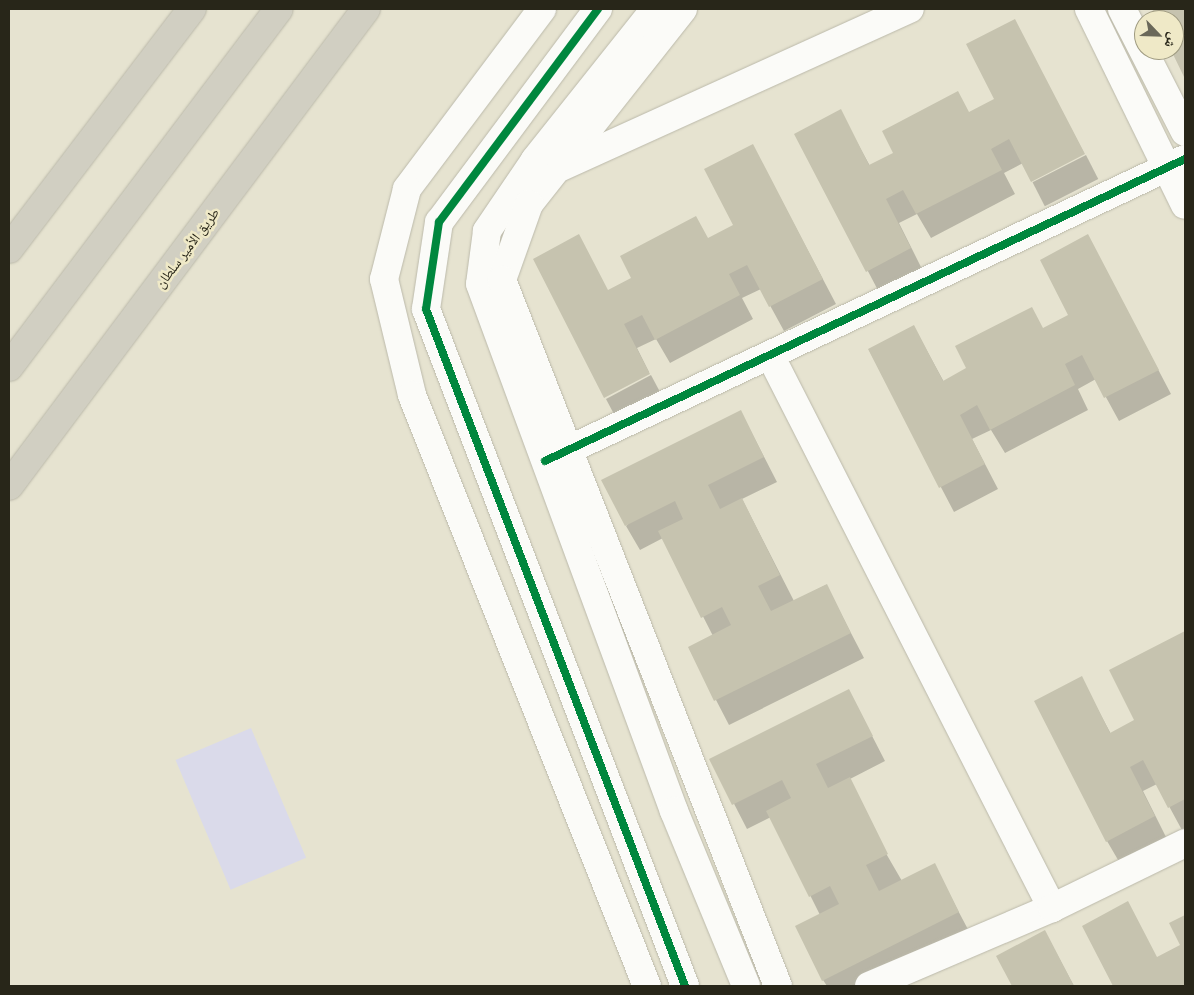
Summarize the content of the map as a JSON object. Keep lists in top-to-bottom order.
{
  "streets": {
    "highway": ["طريق الأمير سلطان"]
  },
  "north": "bottom right"
}
